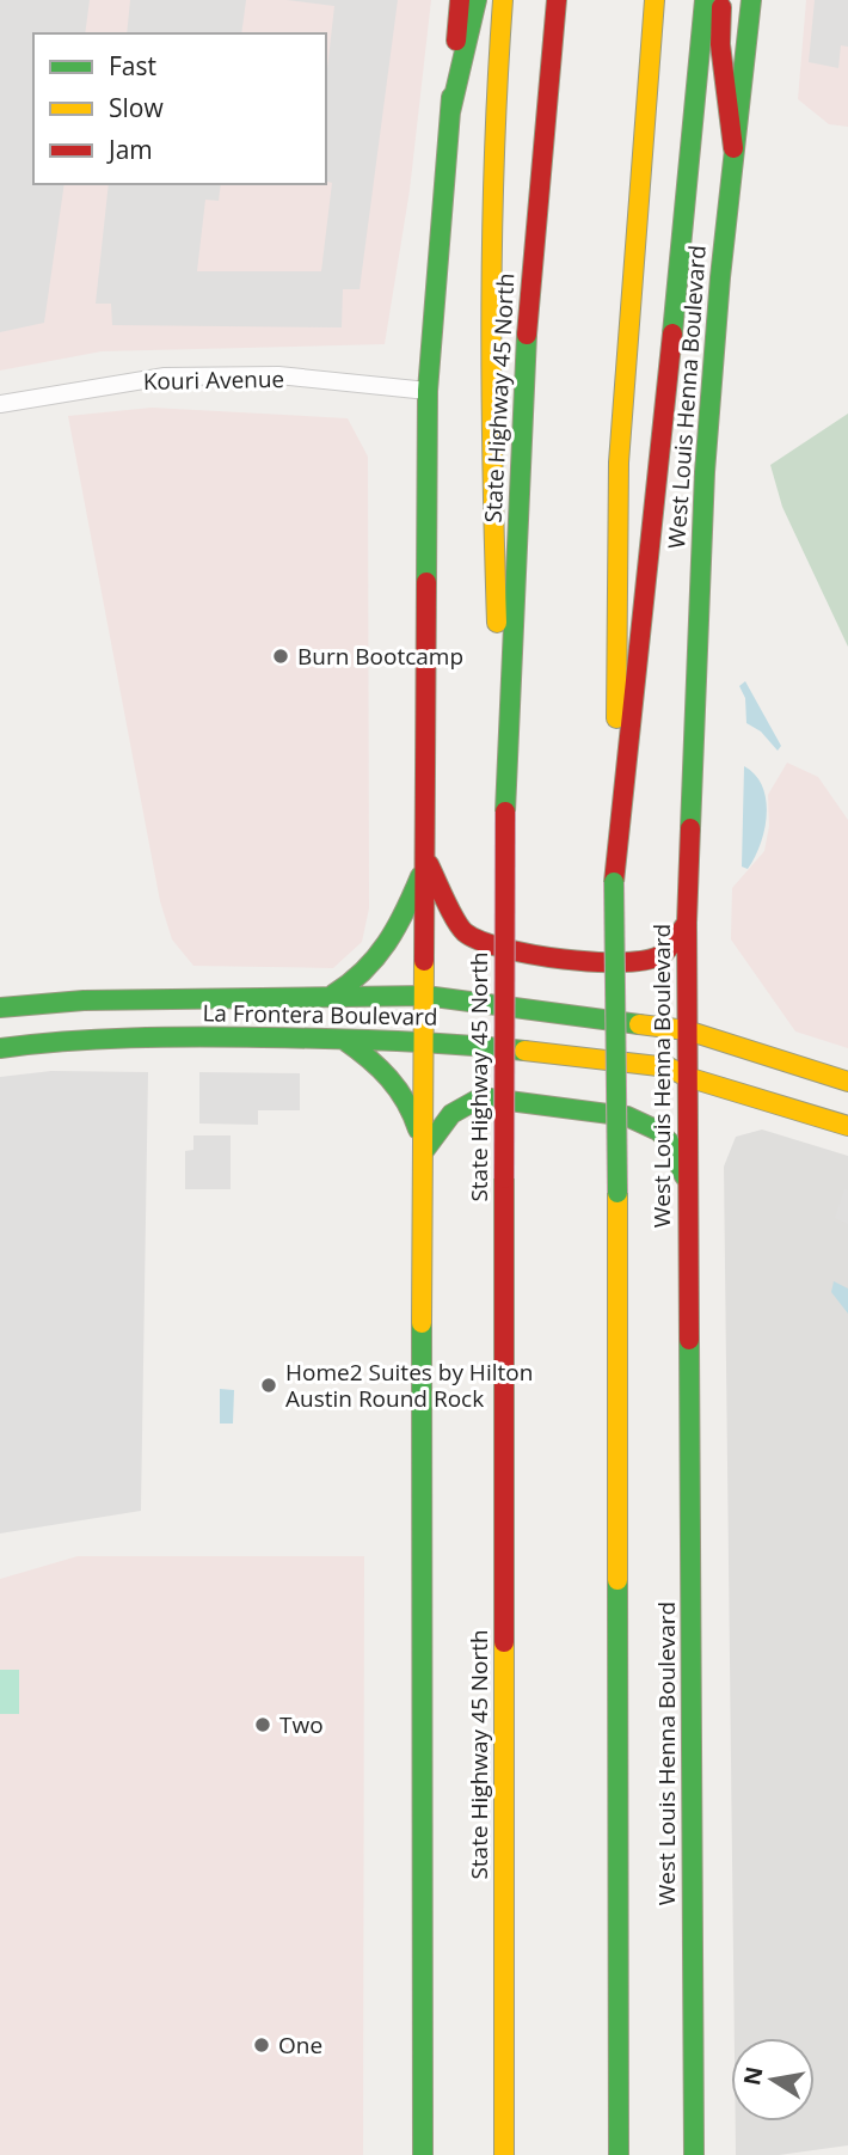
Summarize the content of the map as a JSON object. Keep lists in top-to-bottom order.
{
  "streets": {
    "main road": ["West Louis Henna Boulevard", "State Highway 45 North", "La Frontera Boulevard"],
    "street": ["Kouri Avenue"]
  },
  "crossings": [
    ["West Louis Henna Boulevard", "La Frontera Boulevard"]
  ],
  "places": [
    "Burn Bootcamp",
    "Home2 Suites by Hilton Austin Round Rock",
    "Two",
    "One"
  ],
  "legend": ["Fast", "Slow", "Jam"],
  "north": "left"
}
